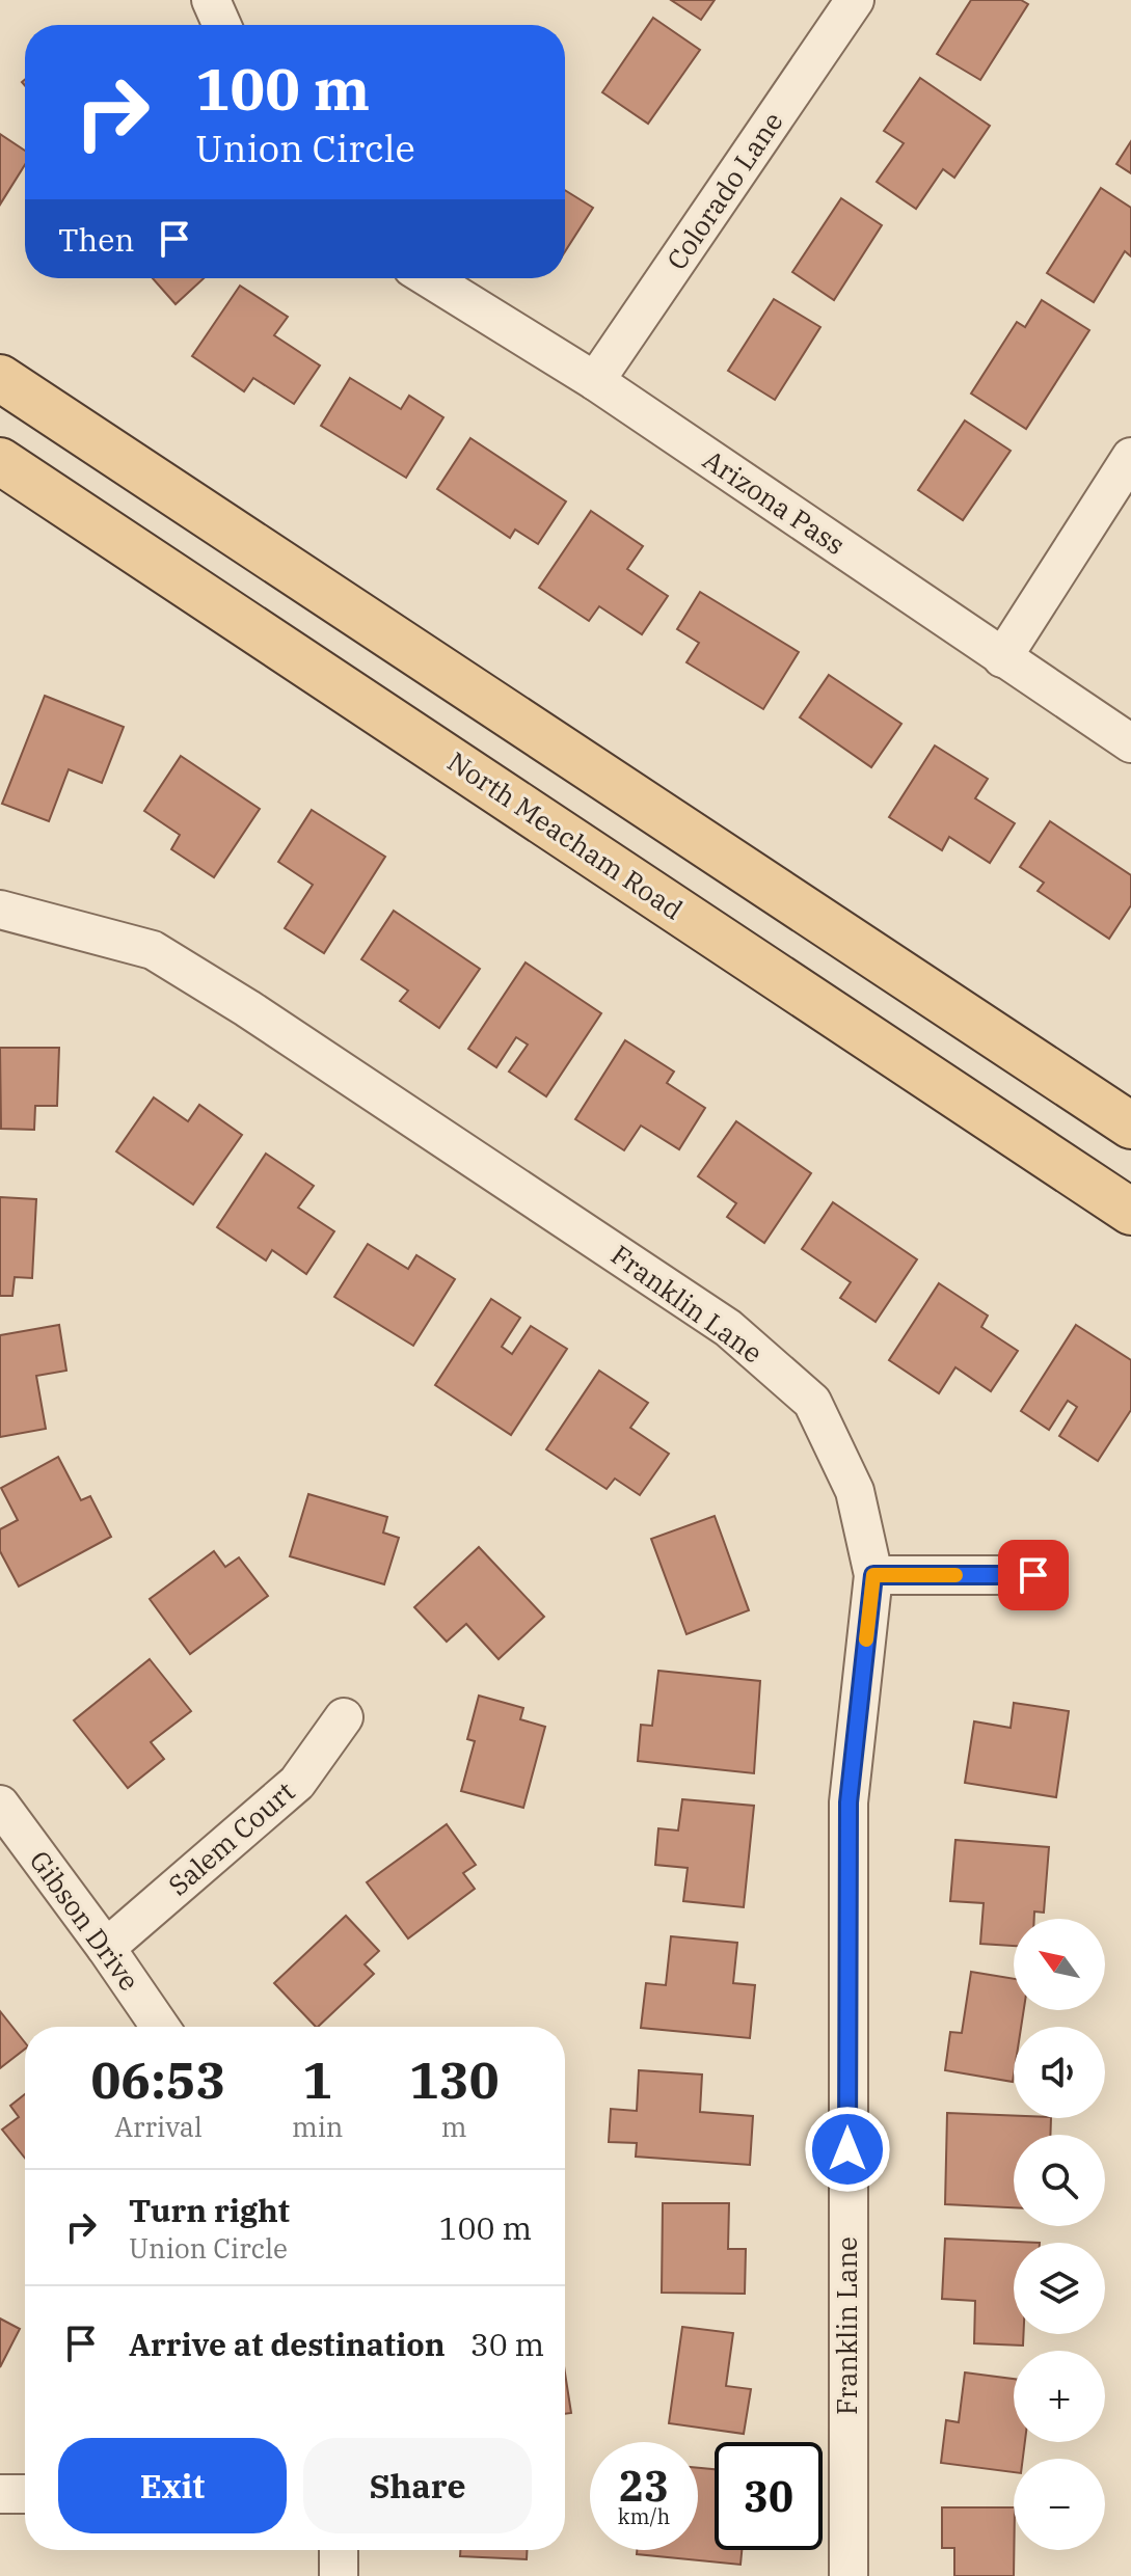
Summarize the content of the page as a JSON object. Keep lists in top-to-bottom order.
{
  "streets": {
    "main road": ["North Meacham Road"],
    "street": [
      "Colorado Lane",
      "Arizona Pass",
      "Franklin Lane",
      "Salem Court",
      "Gibson Drive"
    ]
  },
  "crossings": [
    ["Colorado Lane", "Arizona Pass"],
    ["Salem Court", "Gibson Drive"]
  ],
  "north": "top left",
  "page": {
    "turn": ["100 m", "Union Circle"],
    "then": "Then",
    "map_buttons": ["+", "−"],
    "eta": [
      "06:53",
      "Arrival",
      "1",
      "min",
      "130",
      "m"
    ],
    "list": [
      {
        "name": "Turn right",
        "note": "Union Circle",
        "value": "100 m"
      },
      {
        "name": "Arrive at destination",
        "value": "30 m"
      }
    ],
    "buttons": ["Exit", "Share"],
    "speed": "23 km/h",
    "limit": "30"
  }
}
